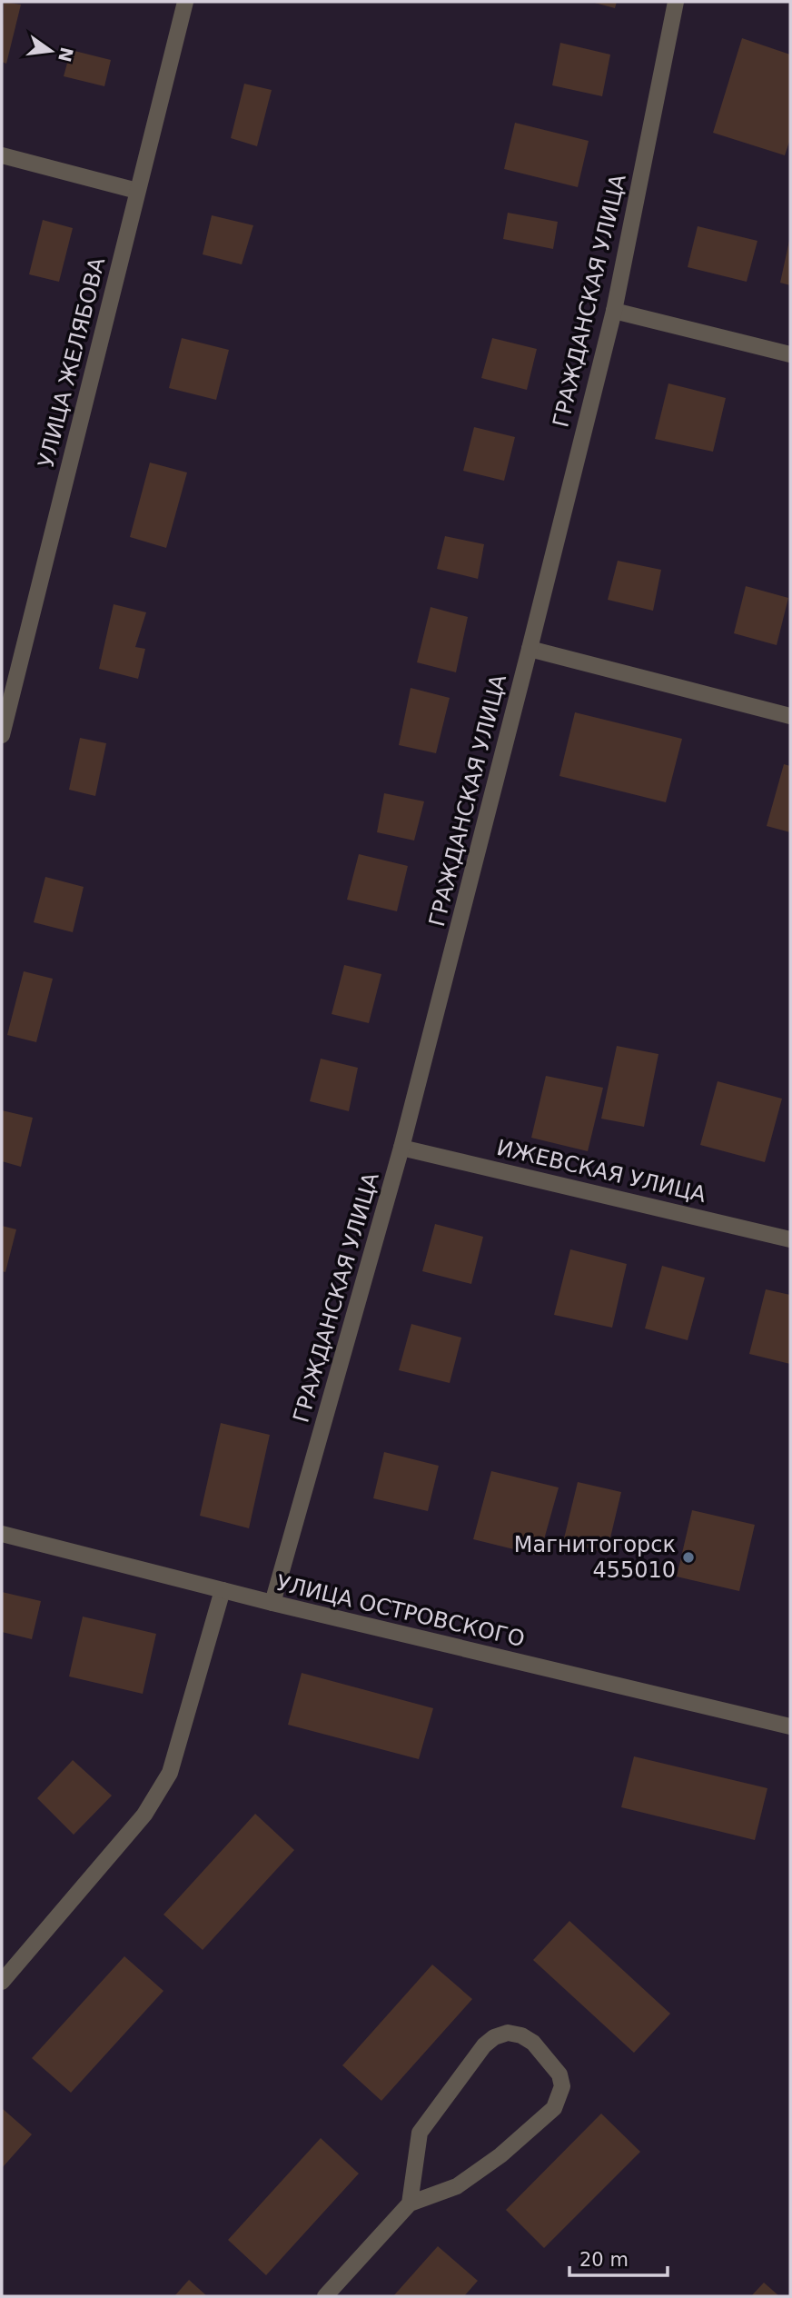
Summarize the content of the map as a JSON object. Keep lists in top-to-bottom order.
{
  "streets": {
    "street": [
      "ГРАЖДАНСКАЯ УЛИЦА",
      "УЛИЦА ЖЕЛЯБОВА",
      "ИЖЕВСКАЯ УЛИЦА",
      "УЛИЦА ОСТРОВСКОГО"
    ]
  },
  "crossings": [
    ["ГРАЖДАНСКАЯ УЛИЦА", "ИЖЕВСКАЯ УЛИЦА"],
    ["ГРАЖДАНСКАЯ УЛИЦА", "УЛИЦА ОСТРОВСКОГО"]
  ],
  "places": ["Магнитогорск 455010"],
  "scale_bar": "20 m",
  "north": "right"
}
